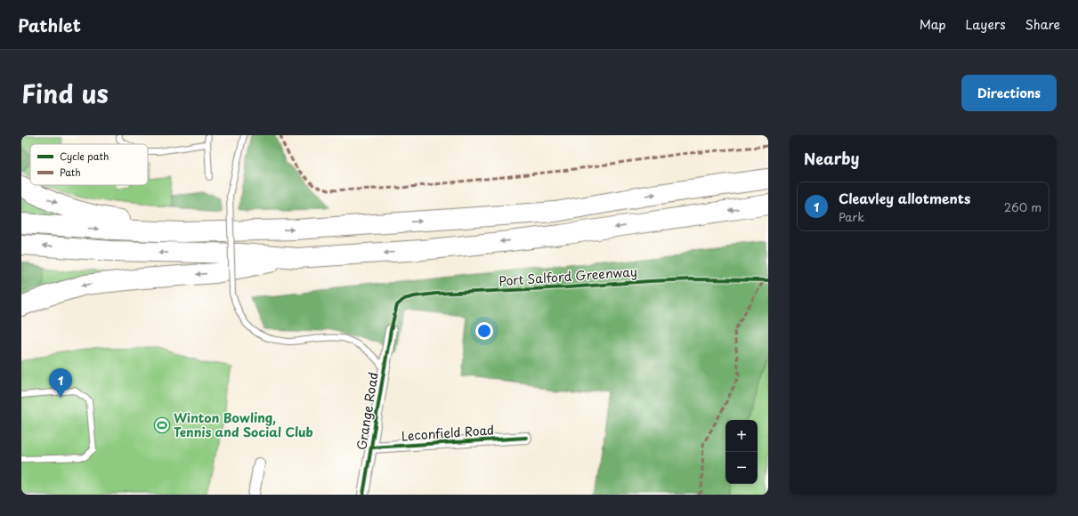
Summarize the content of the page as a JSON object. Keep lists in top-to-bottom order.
{
  "streets": {
    "street": ["Grange Road", "Leconfield Road"],
    "cycle path": ["Port Salford Greenway"]
  },
  "crossings": [
    ["Grange Road", "Leconfield Road"]
  ],
  "places": {
    "sports": ["Winton Bowling, Tennis and Social Club"]
  },
  "legend": ["Cycle path", "Path"],
  "page": {
    "header": "Pathlet",
    "nav": ["Map", "Layers", "Share"],
    "title": "Find us",
    "buttons": "Directions",
    "heading": "Nearby",
    "list": [
      {
        "mark": "1",
        "name": "Cleavley allotments",
        "note": "Park",
        "value": "260 m"
      }
    ],
    "pins": "1",
    "map_buttons": ["+", "−"]
  }
}
